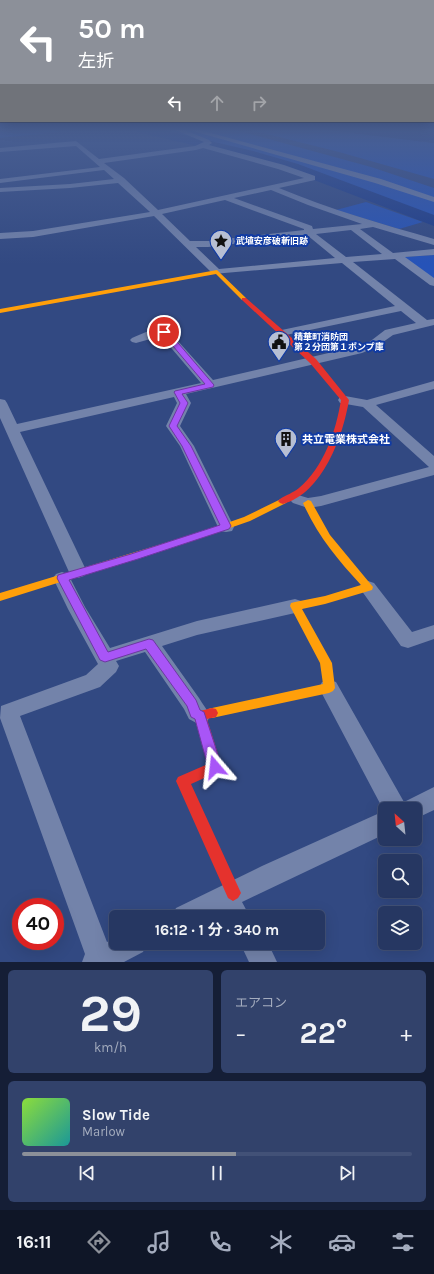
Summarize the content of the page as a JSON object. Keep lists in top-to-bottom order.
{
  "places": {
    "place": ["武埴安彦破斬旧跡"],
    "public building": ["精華町消防団 第２分団第１ポンプ庫"],
    "building": ["共立電業株式会社"]
  },
  "north": "top left",
  "page": {
    "turn": ["50 m", "左折"],
    "limit": "40",
    "trip": "16:12 · 1 分 · 340 m",
    "tile": [
      ["29", "km/h"],
      "エアコン"
    ],
    "heat": ["−", "22°", "+"],
    "song": ["Slow Tide", "Marlow"],
    "tabs": "16:11"
  }
}
